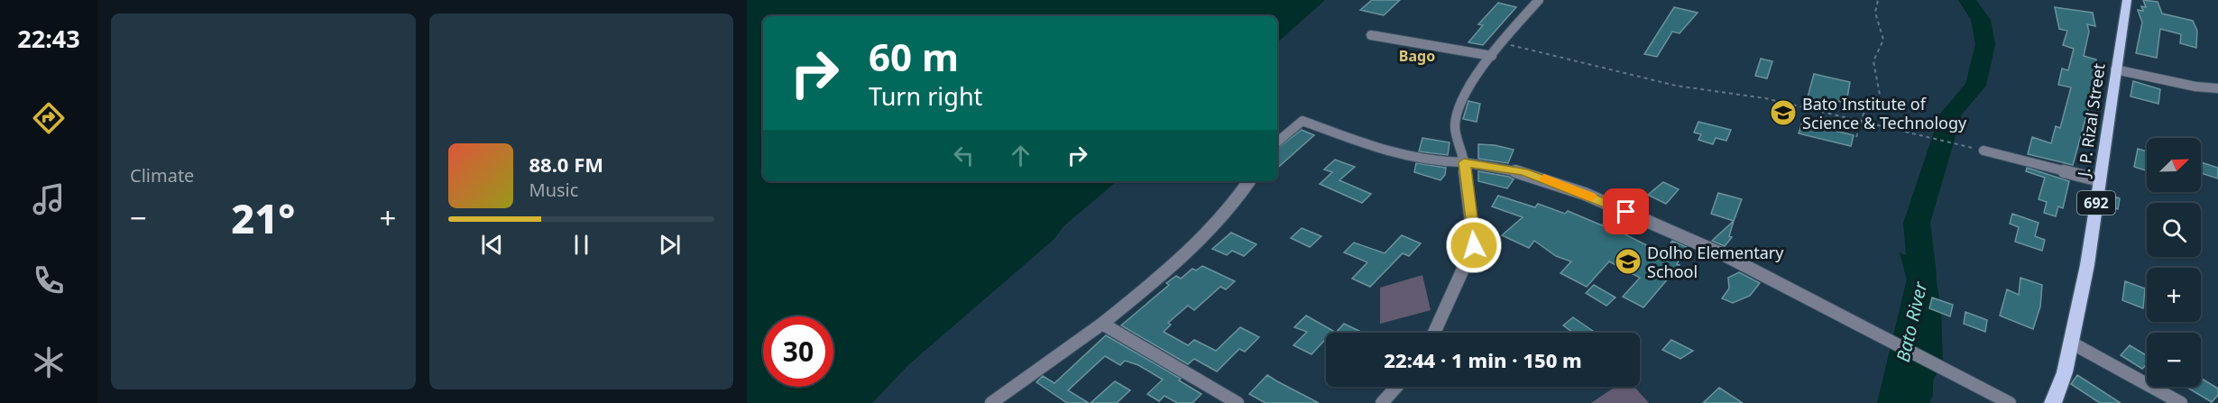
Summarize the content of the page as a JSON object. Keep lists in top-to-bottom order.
{
  "streets": {
    "main road": ["J. P. Rizal Street", "692"]
  },
  "districts": ["Bago"],
  "water": ["Bato River"],
  "places": {
    "school or university": ["Bato Institute of Science & Technology", "Dolho Elementary School"]
  },
  "north": "top right",
  "page": {
    "tabs": "22:43",
    "tile": "Climate",
    "turn": ["60 m", "Turn right"],
    "map_buttons": ["+", "−"],
    "song": ["88.0 FM", "Music"],
    "heat": ["−", "21°", "+"],
    "limit": "30",
    "trip": "22:44 · 1 min · 150 m"
  }
}
